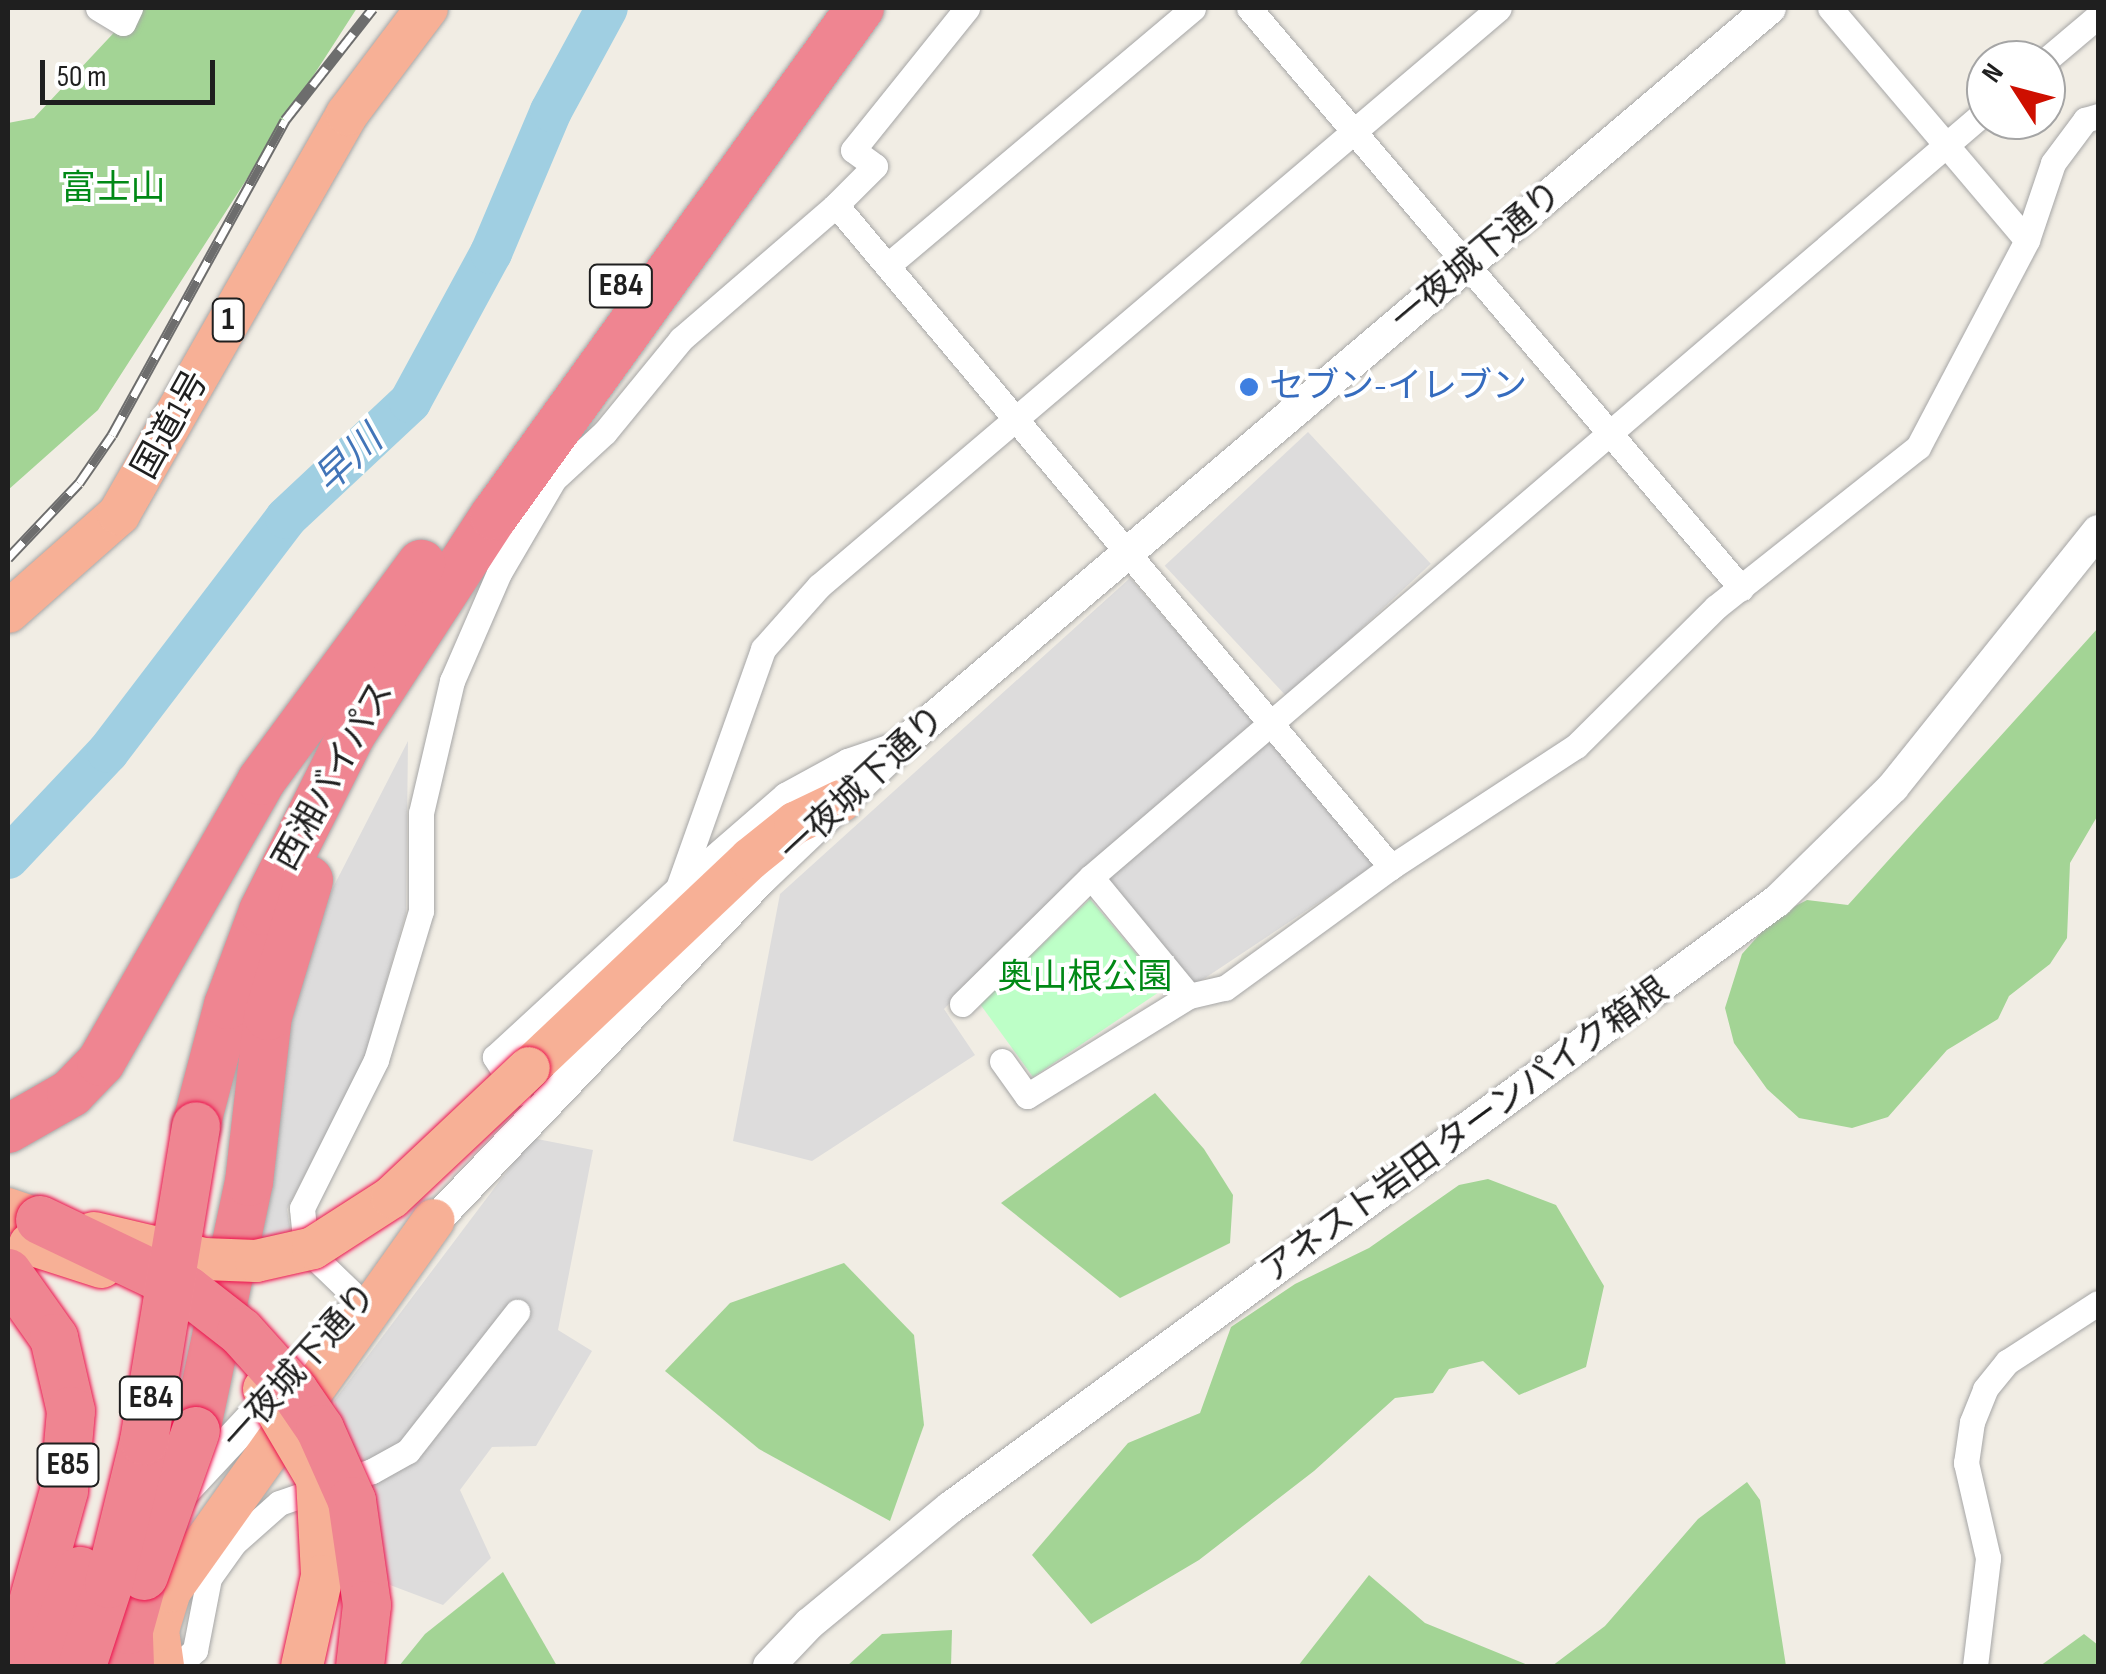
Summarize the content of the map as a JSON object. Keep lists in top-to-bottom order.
{
  "streets": {
    "highway": [
      "E84",
      "1",
      "国道1号",
      "西湘バイパス",
      "E85"
    ],
    "street": ["一夜城下通り", "アネスト岩田 ターンパイク箱根"]
  },
  "water": ["早川"],
  "parks": ["富士山", "奥山根公園"],
  "places": ["セブン-イレブン"],
  "scale_bar": "50 m",
  "north": "top left"
}
